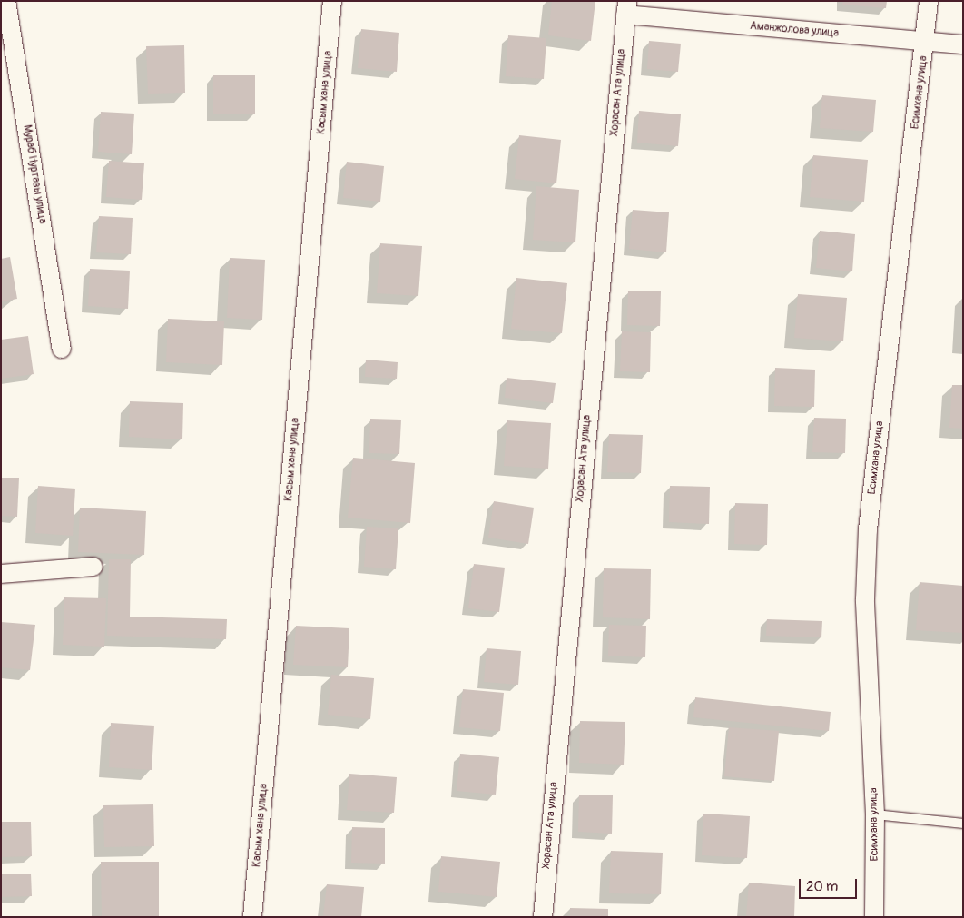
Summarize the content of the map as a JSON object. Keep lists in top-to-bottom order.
{
  "streets": {
    "street": [
      "Аманжолова улица",
      "Касым хана улица",
      "Хорасан Ата улица",
      "Есимхана улица",
      "Мураб Нуртазы улица"
    ]
  },
  "crossings": [
    ["Аманжолова улица", "Хорасан Ата улица"],
    ["Аманжолова улица", "Есимхана улица"]
  ],
  "scale_bar": "20 m"
}
